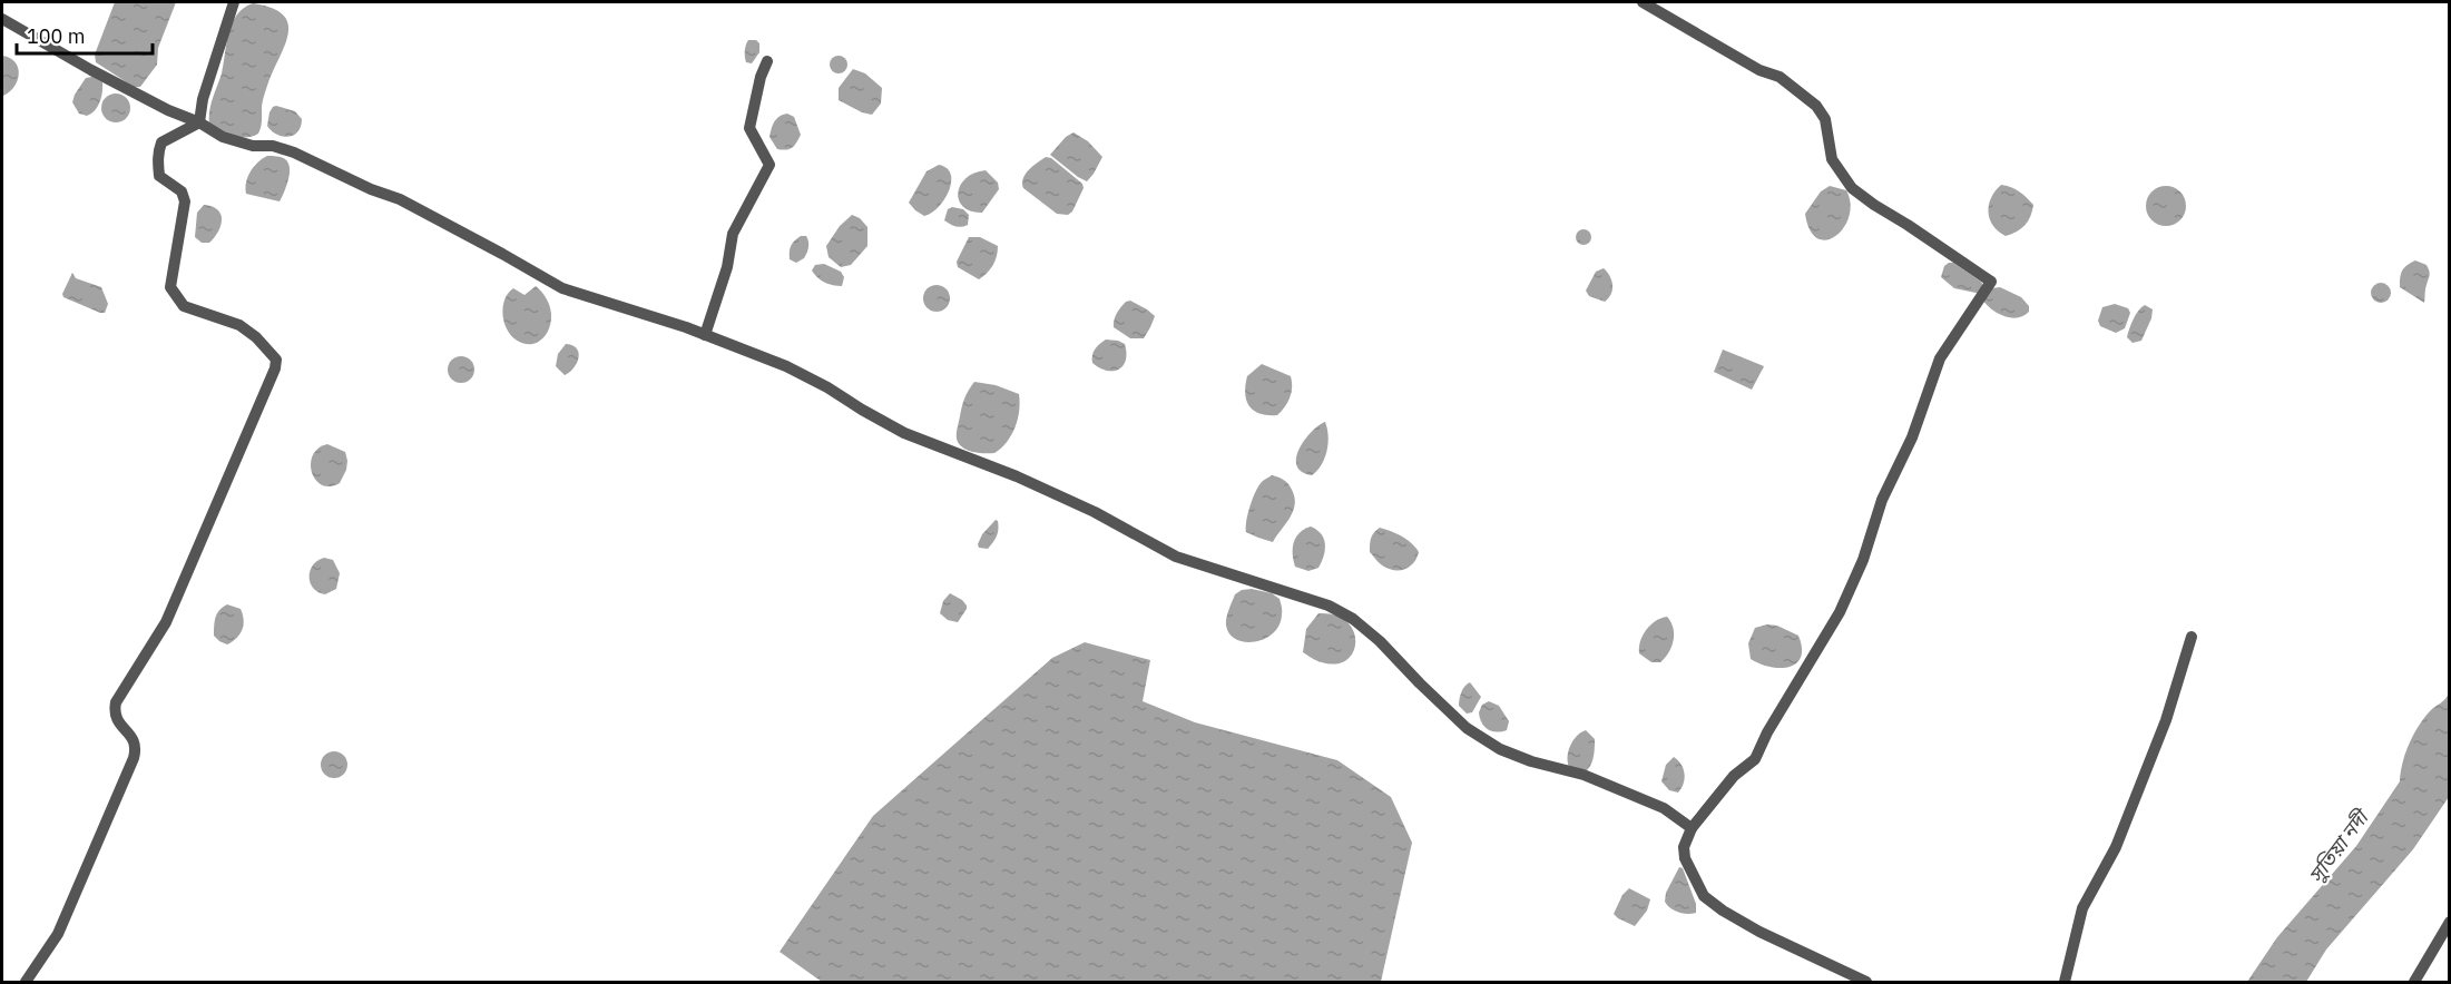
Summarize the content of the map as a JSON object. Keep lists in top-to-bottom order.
{
  "water": ["সুতিয়া নদী"],
  "scale_bar": "100 m"
}
